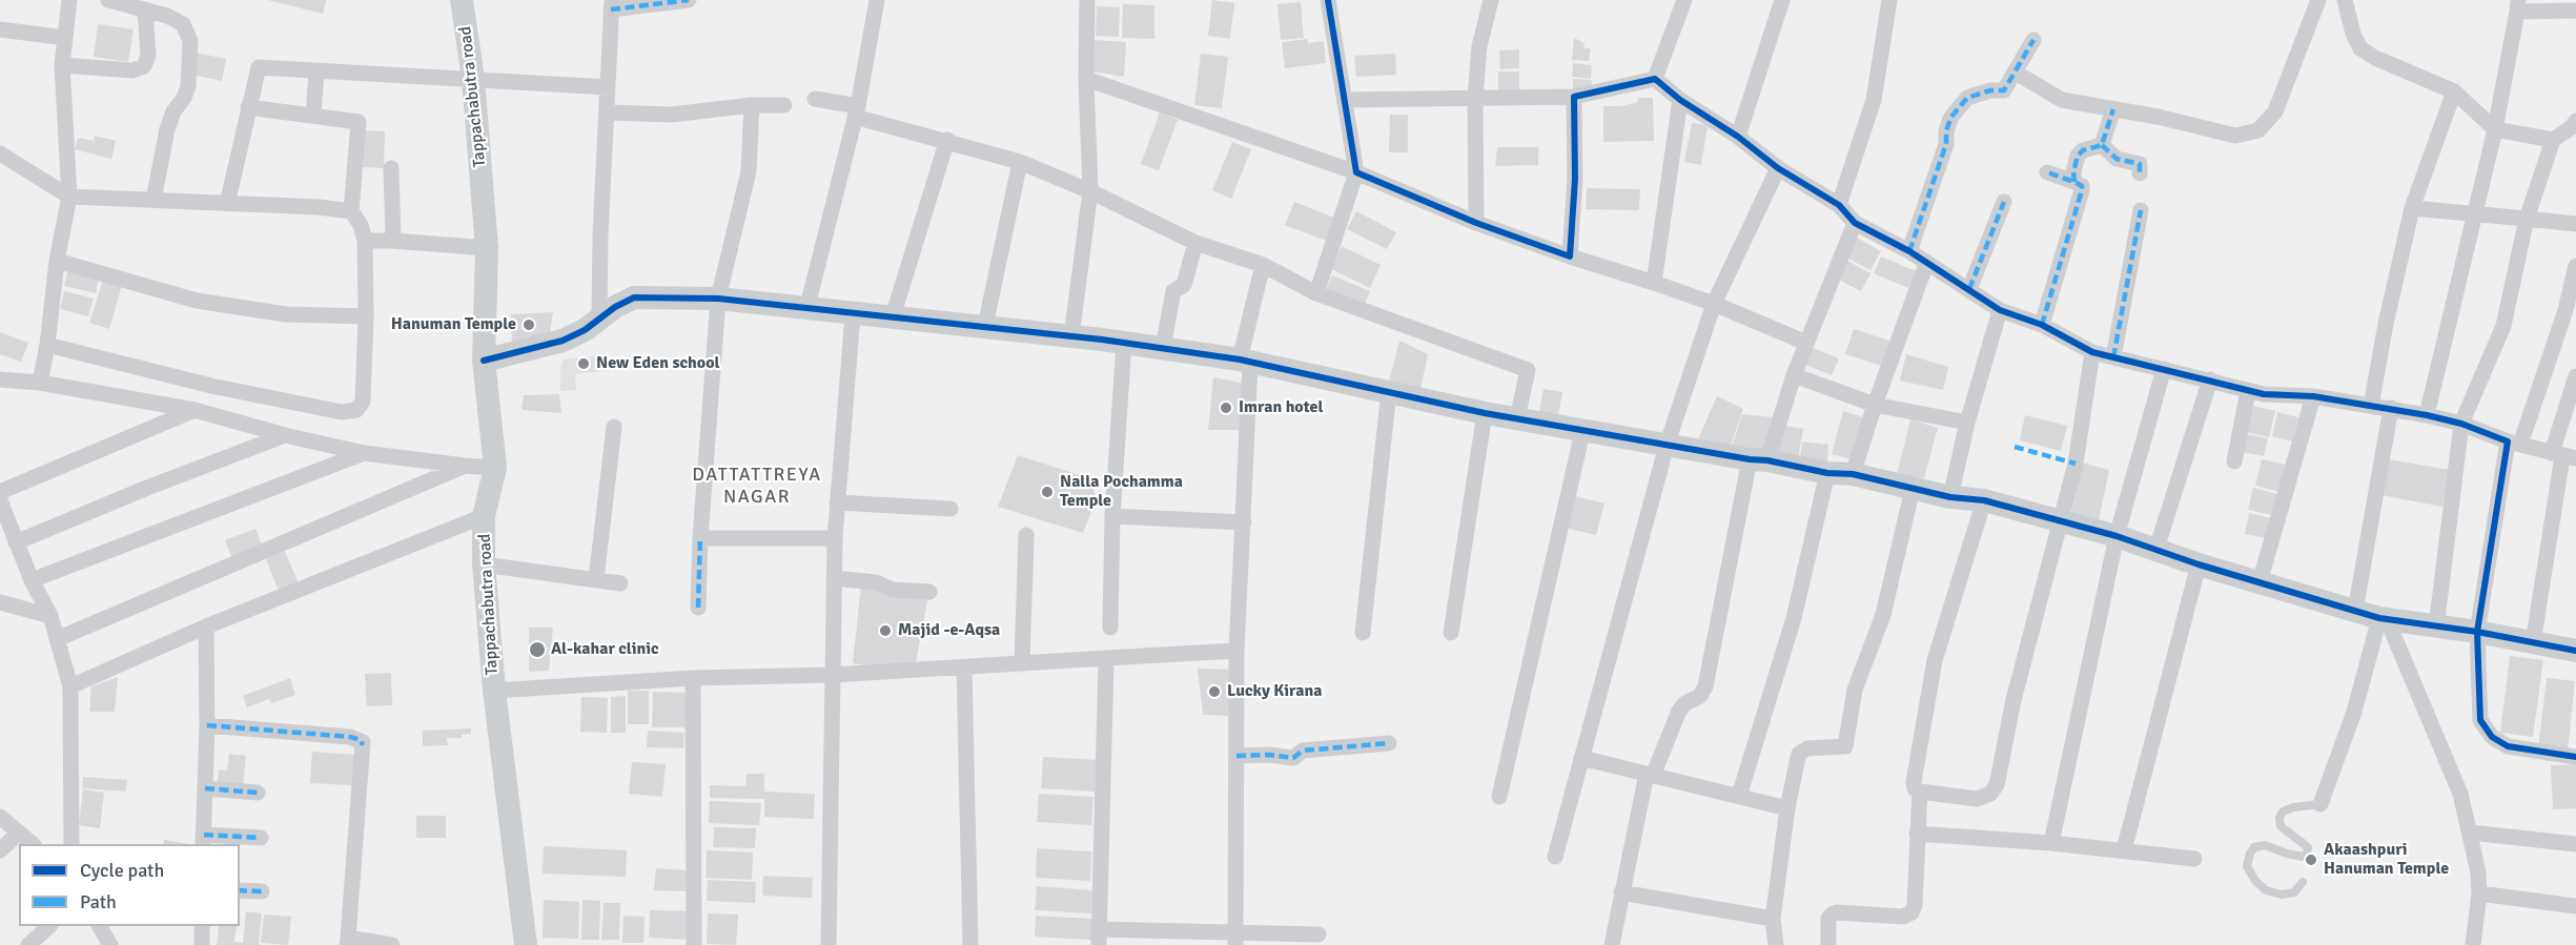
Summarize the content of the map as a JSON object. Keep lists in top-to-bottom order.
{
  "streets": {
    "street": ["Tappachabutra road"]
  },
  "districts": ["DATTATTREYA NAGAR"],
  "places": [
    "Hanuman Temple",
    "New Eden school",
    "Imran hotel",
    "Nalla Pochamma Temple",
    "Majid -e-Aqsa",
    "Al-kahar clinic",
    "Lucky Kirana",
    "Akaashpuri Hanuman Temple"
  ],
  "legend": ["Cycle path", "Path"]
}
